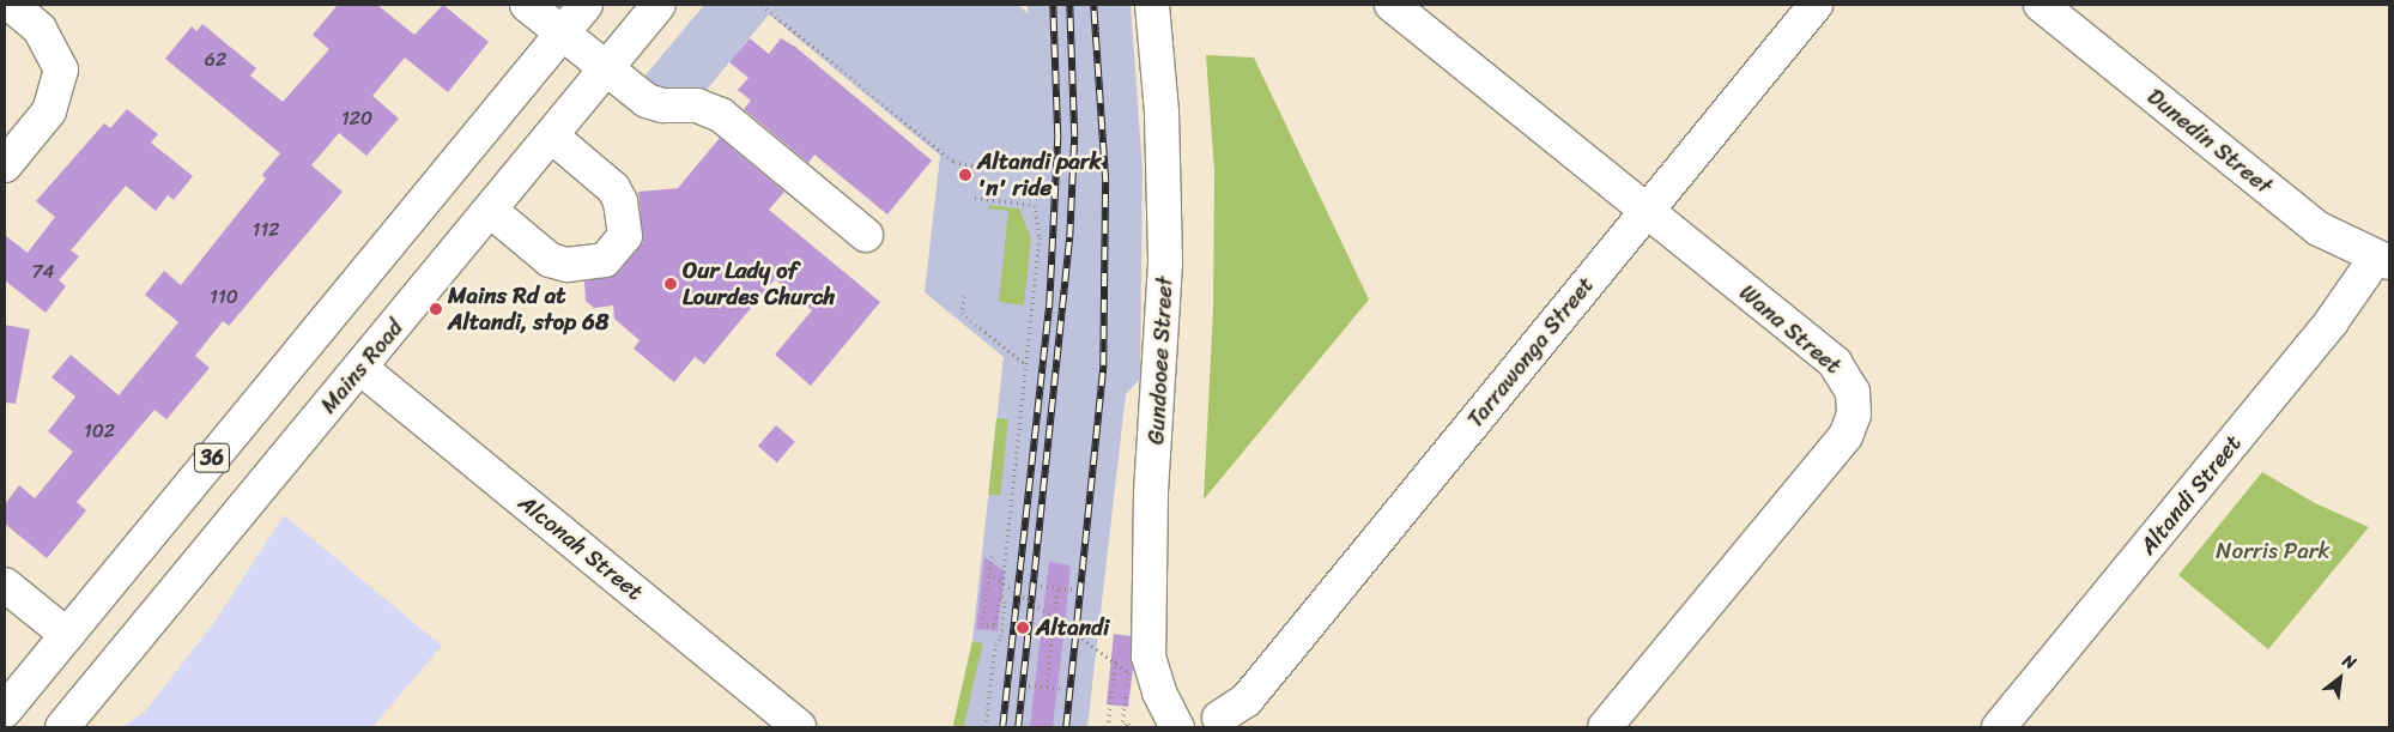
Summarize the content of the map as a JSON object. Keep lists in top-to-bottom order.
{
  "streets": {
    "street": [
      "Dunedin Street",
      "Wana Street",
      "Tarrawonga Street",
      "Gundooee Street",
      "Mains Road",
      "36",
      "Altandi Street",
      "Alconah Street"
    ]
  },
  "crossings": [
    ["Dunedin Street", "Altandi Street"],
    ["Wana Street", "Tarrawonga Street"],
    ["Tarrawonga Street", "Gundooee Street"],
    ["Mains Road", "Alconah Street"]
  ],
  "parks": ["Norris Park"],
  "places": [
    "Altandi park 'n' ride",
    "Our Lady of Lourdes Church",
    "Mains Rd at Altandi, stop 68",
    "Altandi"
  ],
  "house_numbers": [
    "62",
    "120",
    "112",
    "74",
    "110",
    "102"
  ],
  "north": "top right"
}
